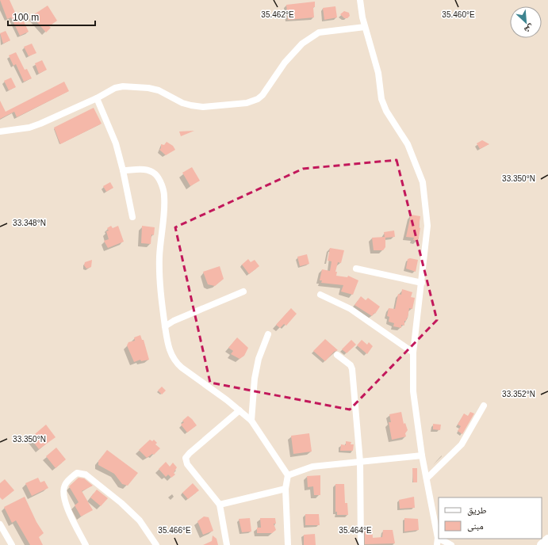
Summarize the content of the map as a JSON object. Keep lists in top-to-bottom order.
{
  "legend": ["طريق", "مبنى"],
  "scale_bar": "100 m",
  "north": "bottom right",
  "coordinates": [
    "35.462°E",
    "35.460°E",
    "33.350°N",
    "33.348°N",
    "33.352°N",
    "35.466°E",
    "35.464°E"
  ]
}
